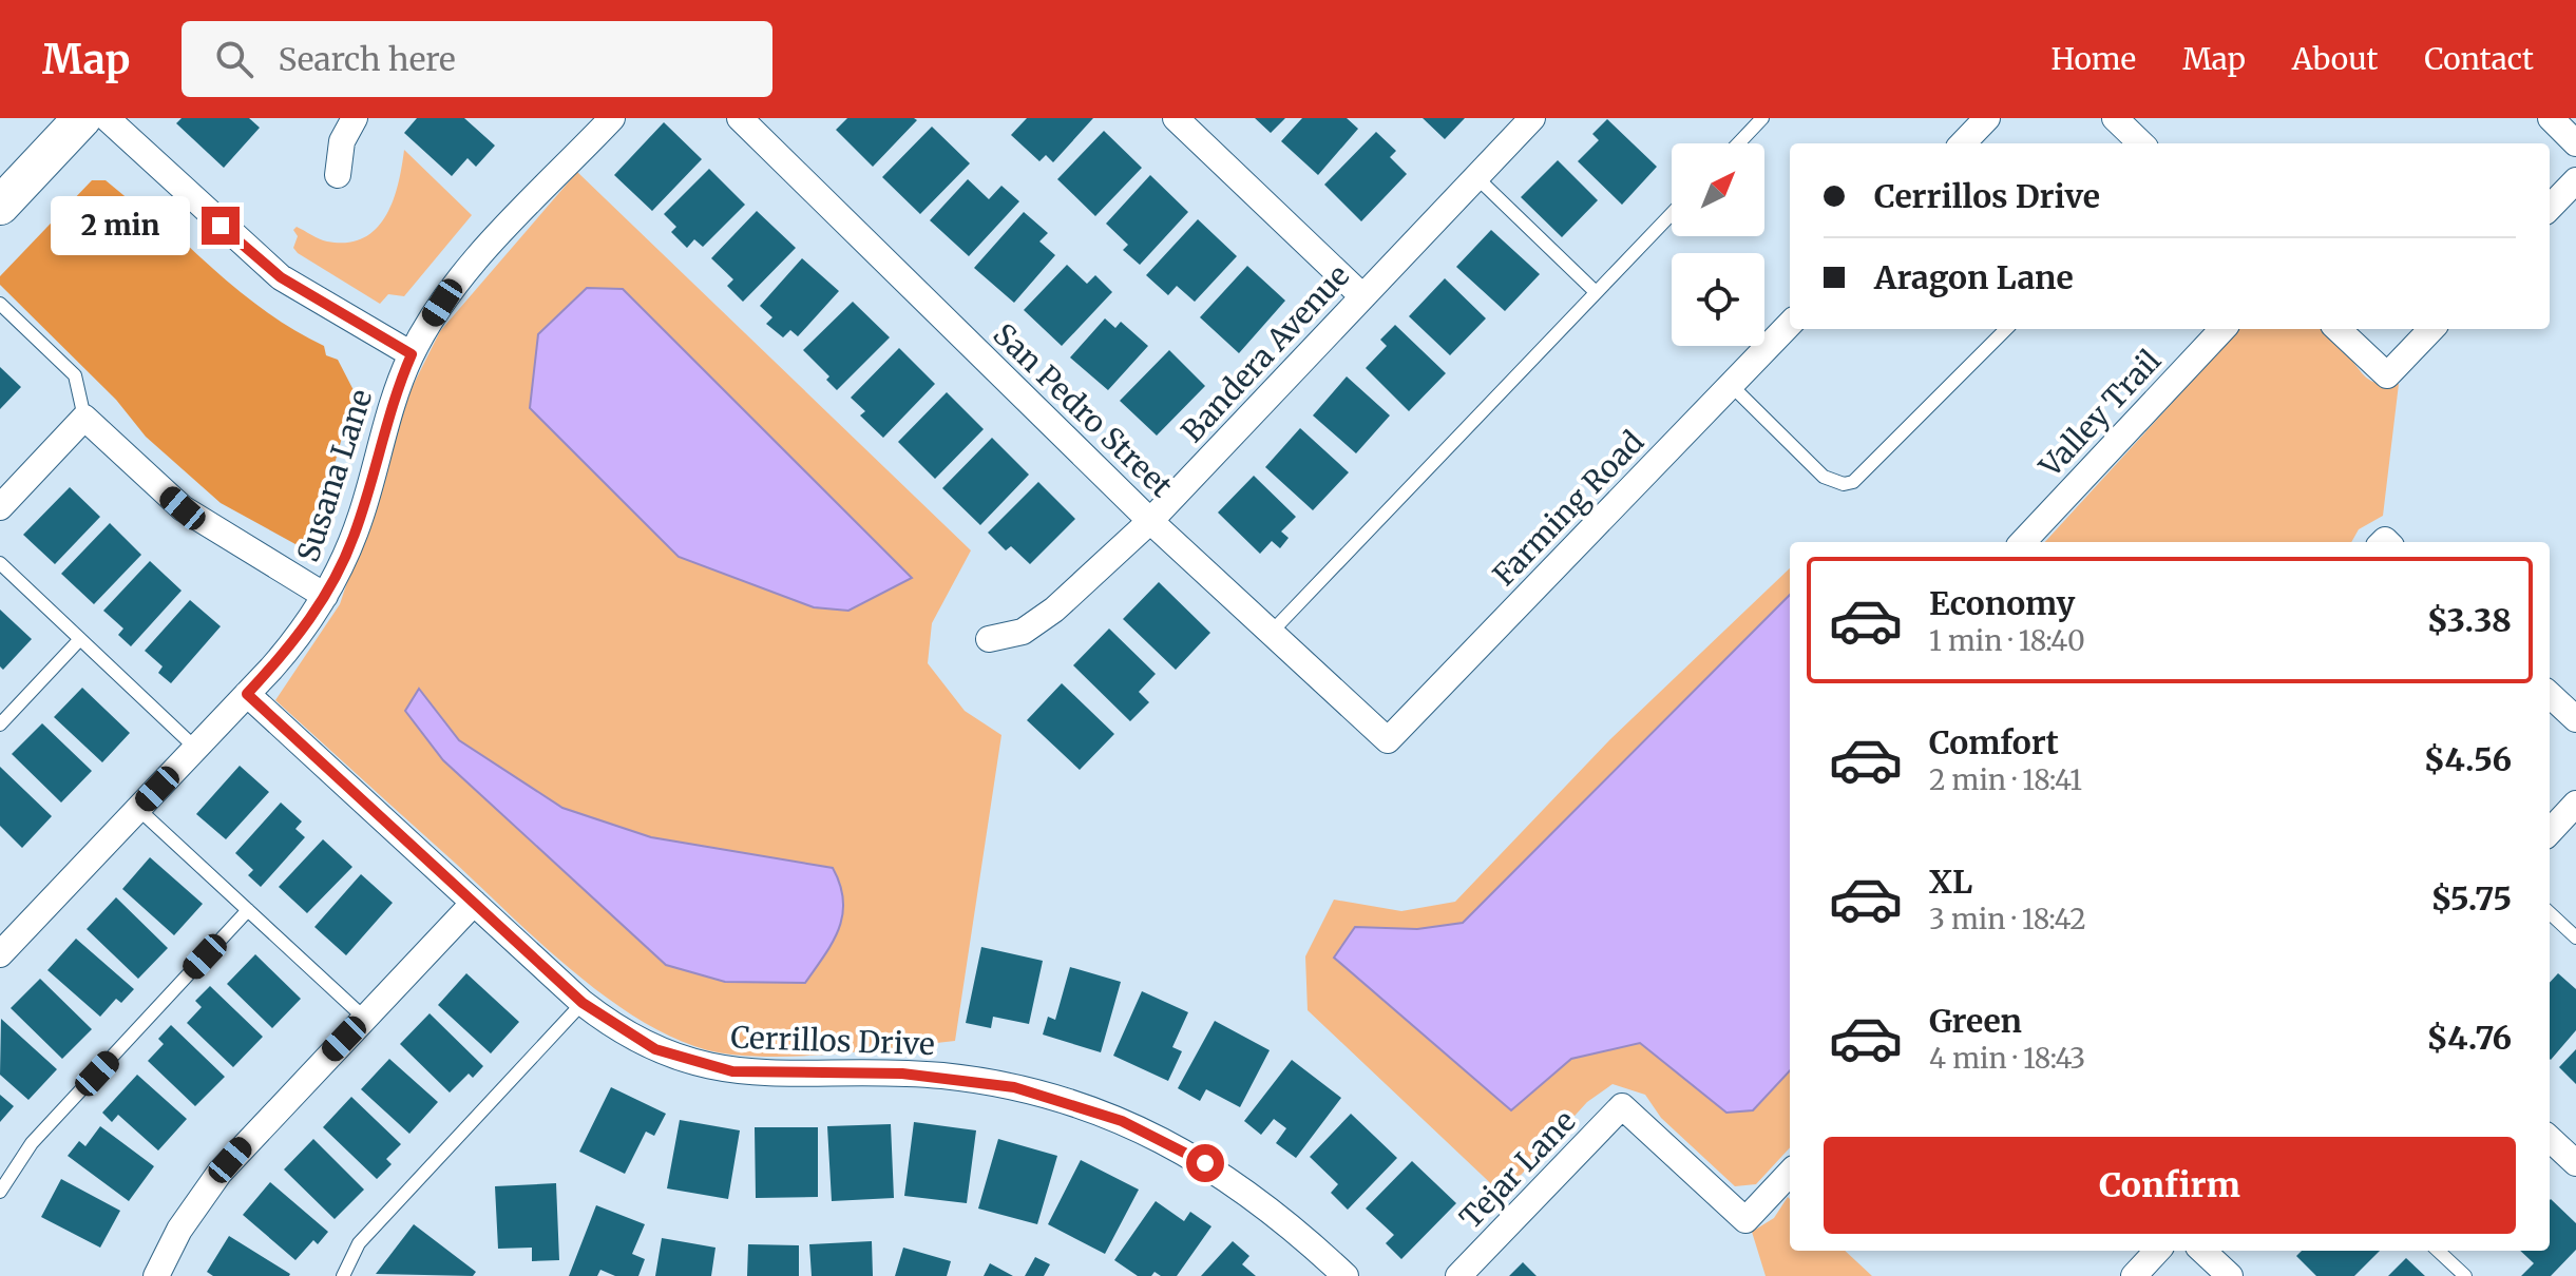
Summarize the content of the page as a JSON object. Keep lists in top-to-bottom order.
{
  "streets": {
    "street": [
      "Bandera Avenue",
      "San Pedro Street",
      "Valley Trail",
      "Susana Lane",
      "Farming Road",
      "Cerrillos Drive",
      "Tejar Lane"
    ]
  },
  "crossings": [
    ["Bandera Avenue", "San Pedro Street"],
    ["San Pedro Street", "Farming Road"],
    ["Susana Lane", "Cerrillos Drive"]
  ],
  "north": "top right",
  "page": {
    "header": "Map",
    "search": "Search here",
    "nav": [
      "Home",
      "Map",
      "About",
      "Contact"
    ],
    "banner": ["Cerrillos Drive", "Aragon Lane"],
    "bubble": "2 min",
    "list": [
      {
        "name": "Economy",
        "note": "1 min · 18:40",
        "value": "$3.38"
      },
      {
        "name": "Comfort",
        "note": "2 min · 18:41",
        "value": "$4.56"
      },
      {
        "name": "XL",
        "note": "3 min · 18:42",
        "value": "$5.75"
      },
      {
        "name": "Green",
        "note": "4 min · 18:43",
        "value": "$4.76"
      }
    ],
    "buttons": "Confirm"
  }
}
